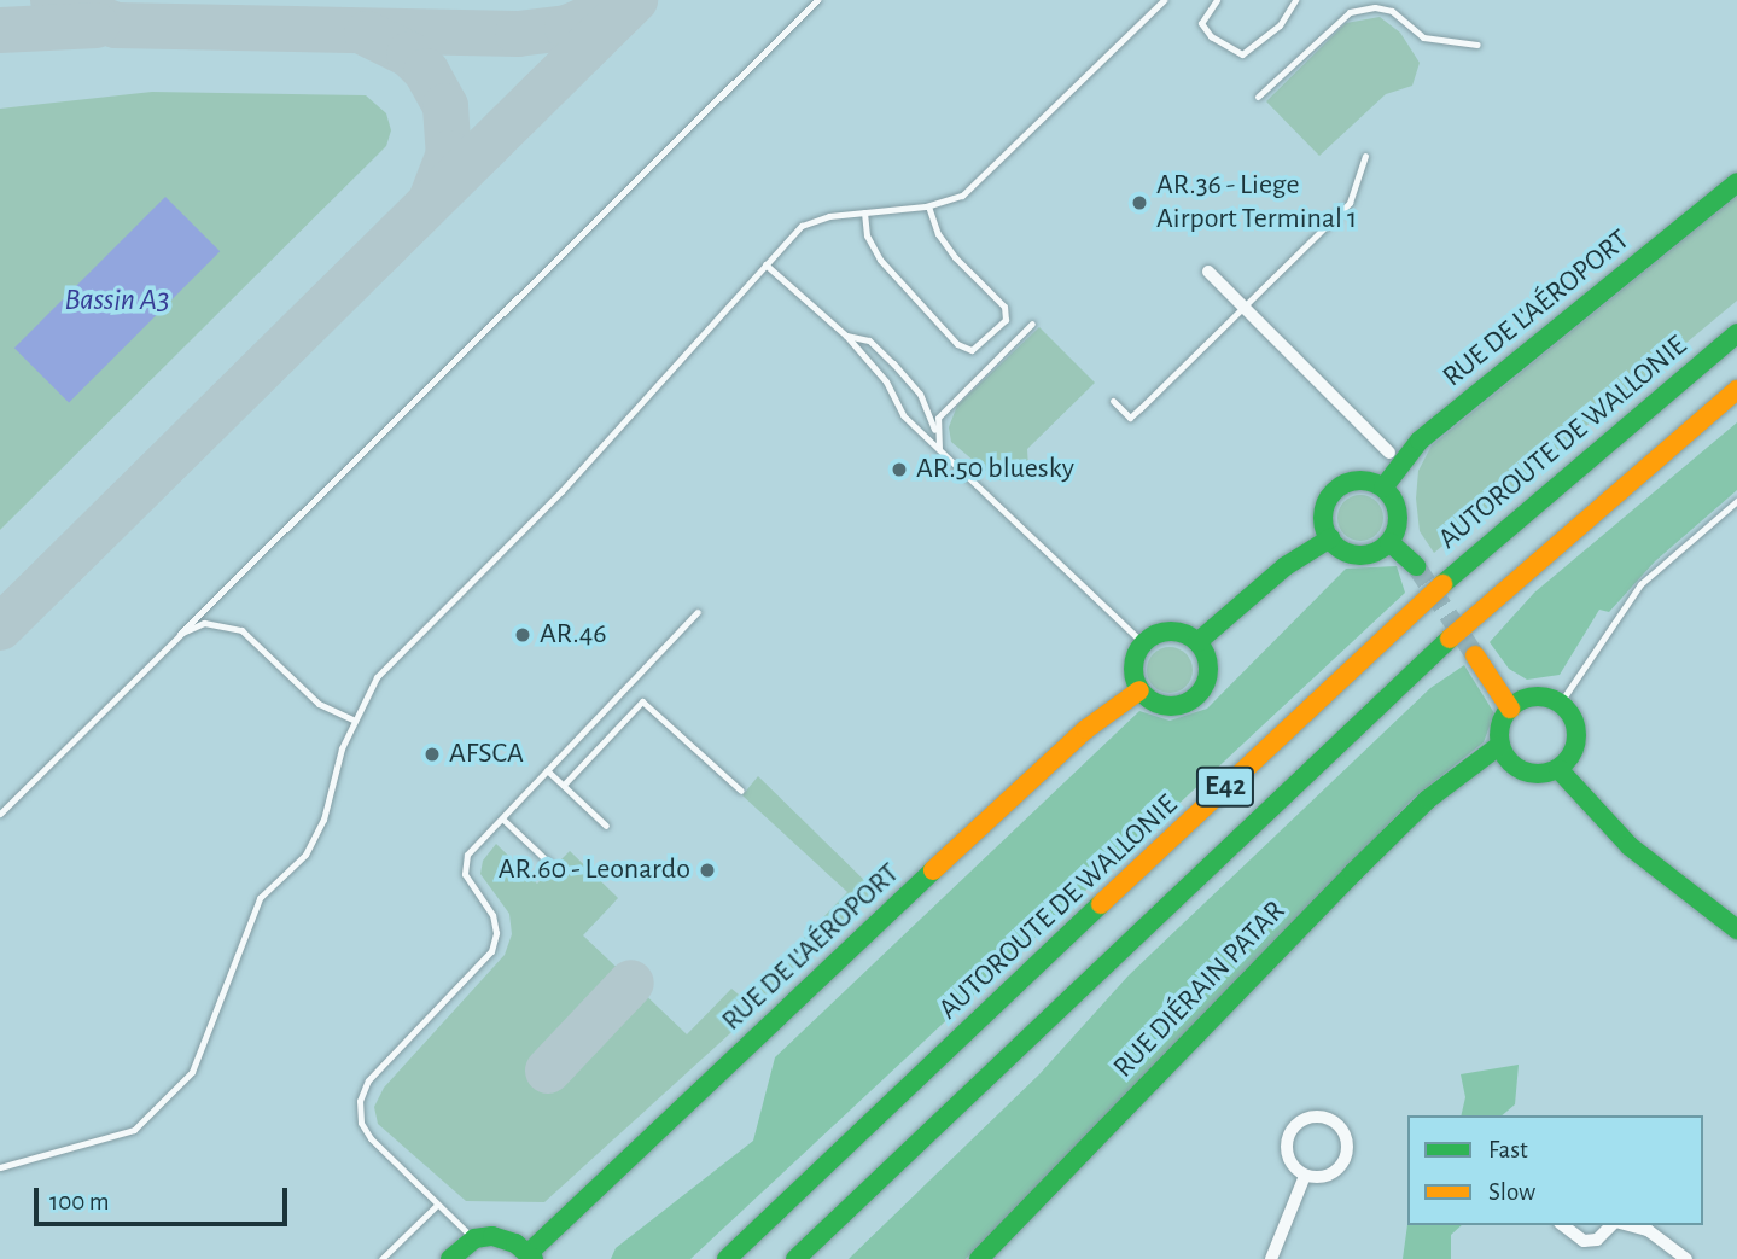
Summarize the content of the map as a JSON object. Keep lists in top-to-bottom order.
{
  "streets": {
    "main road": [
      "RUE DE L'AÉROPORT",
      "AUTOROUTE DE WALLONIE",
      "E42",
      "RUE DIÉRAIN PATAR"
    ]
  },
  "water": ["Bassin A3"],
  "places": [
    "AR.36 - Liege Airport Terminal 1",
    "AR.50 bluesky",
    "AR.46",
    "AFSCA",
    "AR.60 - Leonardo"
  ],
  "legend": ["Fast", "Slow"],
  "scale_bar": "100 m"
}
